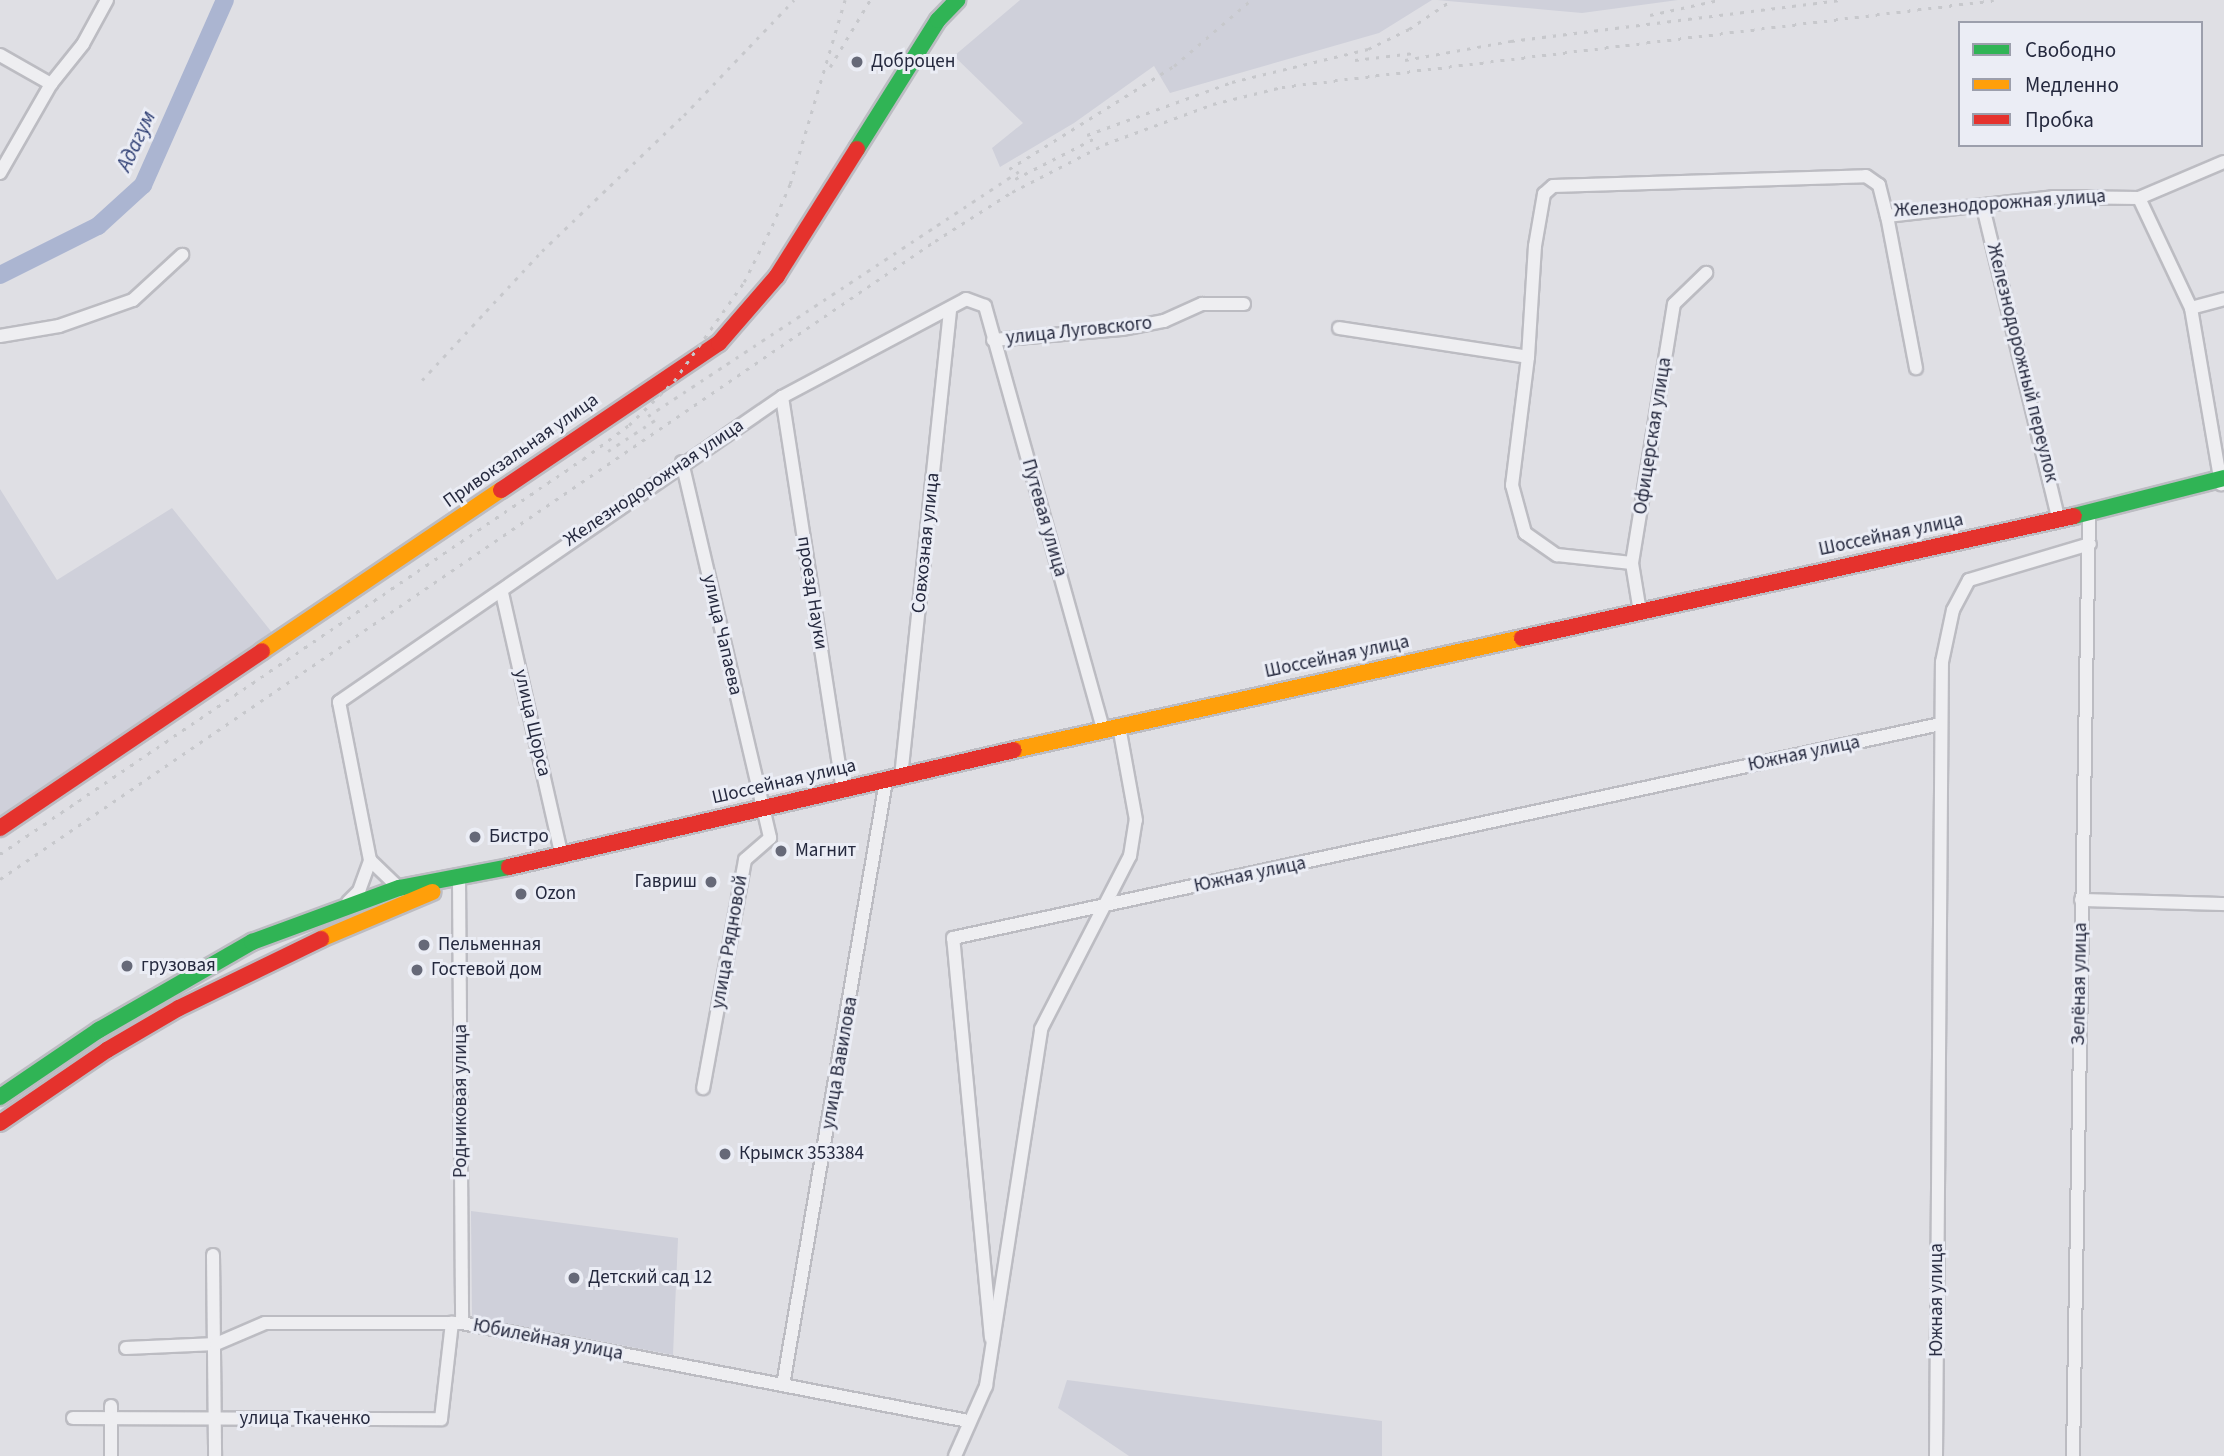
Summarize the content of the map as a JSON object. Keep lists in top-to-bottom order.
{
  "streets": {
    "main road": ["Привокзальная улица", "Шоссейная улица"],
    "street": [
      "Железнодорожная улица",
      "улица Луговского",
      "Железнодорожный переулок",
      "Офицерская улица",
      "Путевая улица",
      "Совхозная улица",
      "проезд Науки",
      "улица Чапаева",
      "улица Щорса",
      "Южная улица",
      "улица Рядновой",
      "Зелёная улица",
      "улица Вавилова",
      "Родниковая улица",
      "Юбилейная улица",
      "улица Ткаченко"
    ]
  },
  "crossings": [
    ["Железнодорожная улица", "Железнодорожный переулок"],
    ["Железнодорожная улица", "Путевая улица"],
    ["Железнодорожная улица", "Совхозная улица"],
    ["Железнодорожная улица", "проезд Науки"],
    ["Железнодорожная улица", "улица Чапаева"],
    ["Железнодорожная улица", "улица Щорса"],
    ["улица Луговского", "Путевая улица"],
    ["Железнодорожный переулок", "Шоссейная улица"],
    ["Офицерская улица", "Шоссейная улица"],
    ["Путевая улица", "Шоссейная улица"],
    ["Путевая улица", "Южная улица"],
    ["Шоссейная улица", "Совхозная улица"],
    ["Шоссейная улица", "проезд Науки"],
    ["Шоссейная улица", "улица Чапаева"],
    ["Шоссейная улица", "улица Щорса"],
    ["Шоссейная улица", "улица Рядновой"],
    ["Шоссейная улица", "Зелёная улица"],
    ["Шоссейная улица", "улица Вавилова"],
    ["Шоссейная улица", "Родниковая улица"],
    ["Совхозная улица", "улица Вавилова"],
    ["улица Чапаева", "улица Рядновой"],
    ["Южная улица", "Зелёная улица"],
    ["улица Вавилова", "Юбилейная улица"],
    ["Родниковая улица", "Юбилейная улица"],
    ["Родниковая улица", "улица Ткаченко"],
    ["Юбилейная улица", "улица Ткаченко"]
  ],
  "water": ["Адагум"],
  "places": [
    "Доброцен",
    "Бистро",
    "Магнит",
    "Гавриш",
    "Ozon",
    "Пельменная",
    "грузовая",
    "Гостевой дом",
    "Крымск 353384",
    "Детский сад 12"
  ],
  "legend": ["Свободно", "Медленно", "Пробка"]
}
